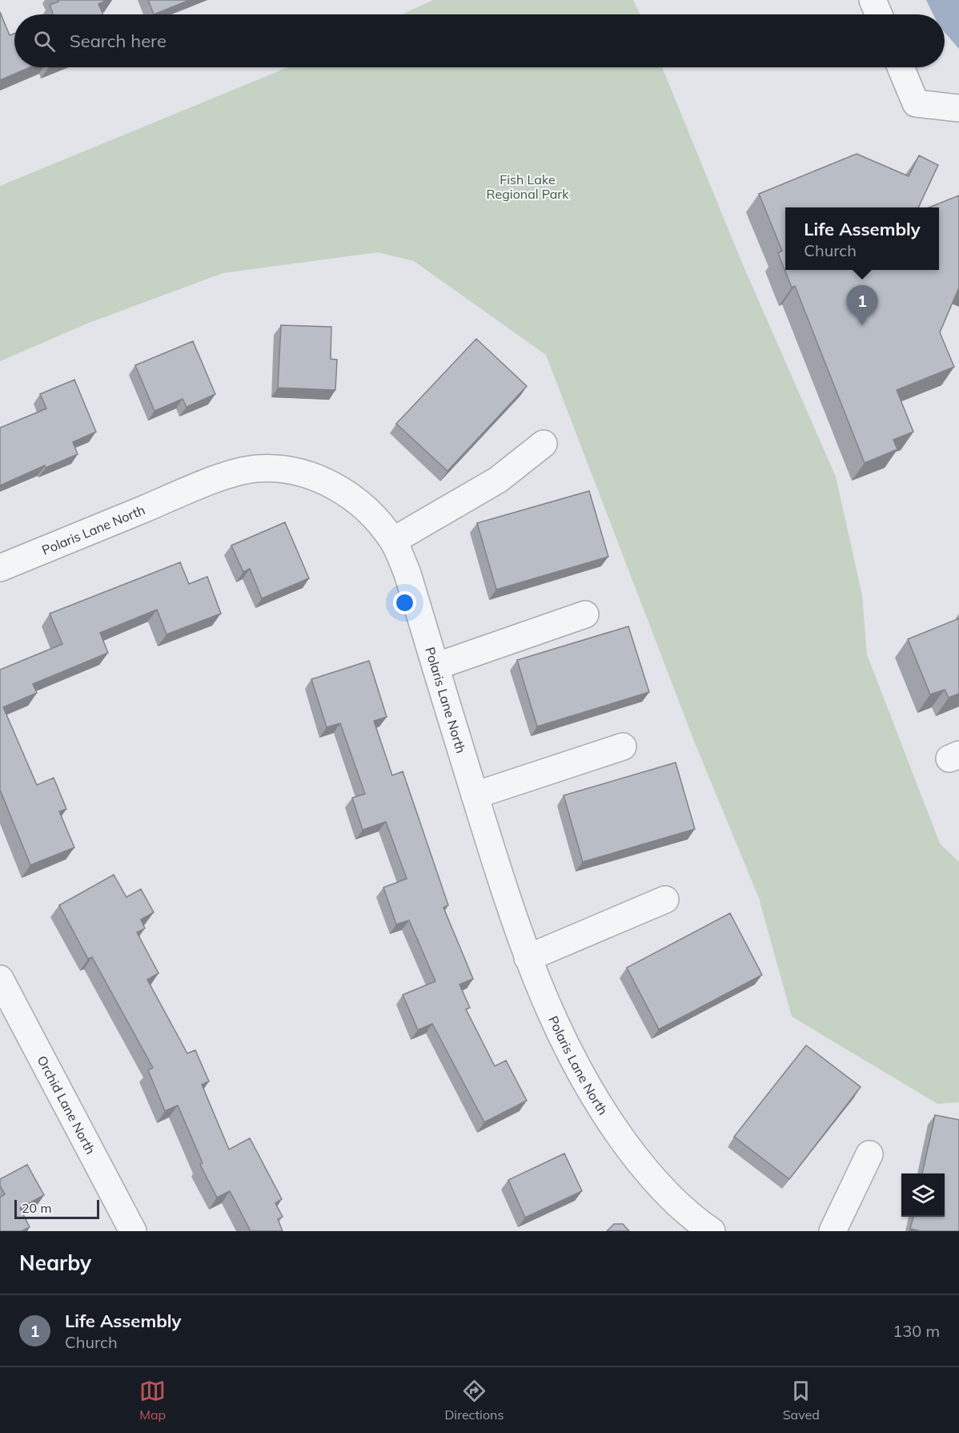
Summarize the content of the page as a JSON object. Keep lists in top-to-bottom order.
{
  "streets": {
    "street": ["Polaris Lane North", "Orchid Lane North"]
  },
  "parks": ["Fish Lake Regional Park"],
  "scale_bar": "20 m",
  "page": {
    "search": "Search here",
    "popup": ["Life Assembly", "Church"],
    "pins": "1",
    "scale": "20 m",
    "heading": "Nearby",
    "list": [
      {
        "mark": "1",
        "name": "Life Assembly",
        "note": "Church",
        "value": "130 m"
      }
    ],
    "nav": ["Map", "Directions", "Saved"]
  }
}
